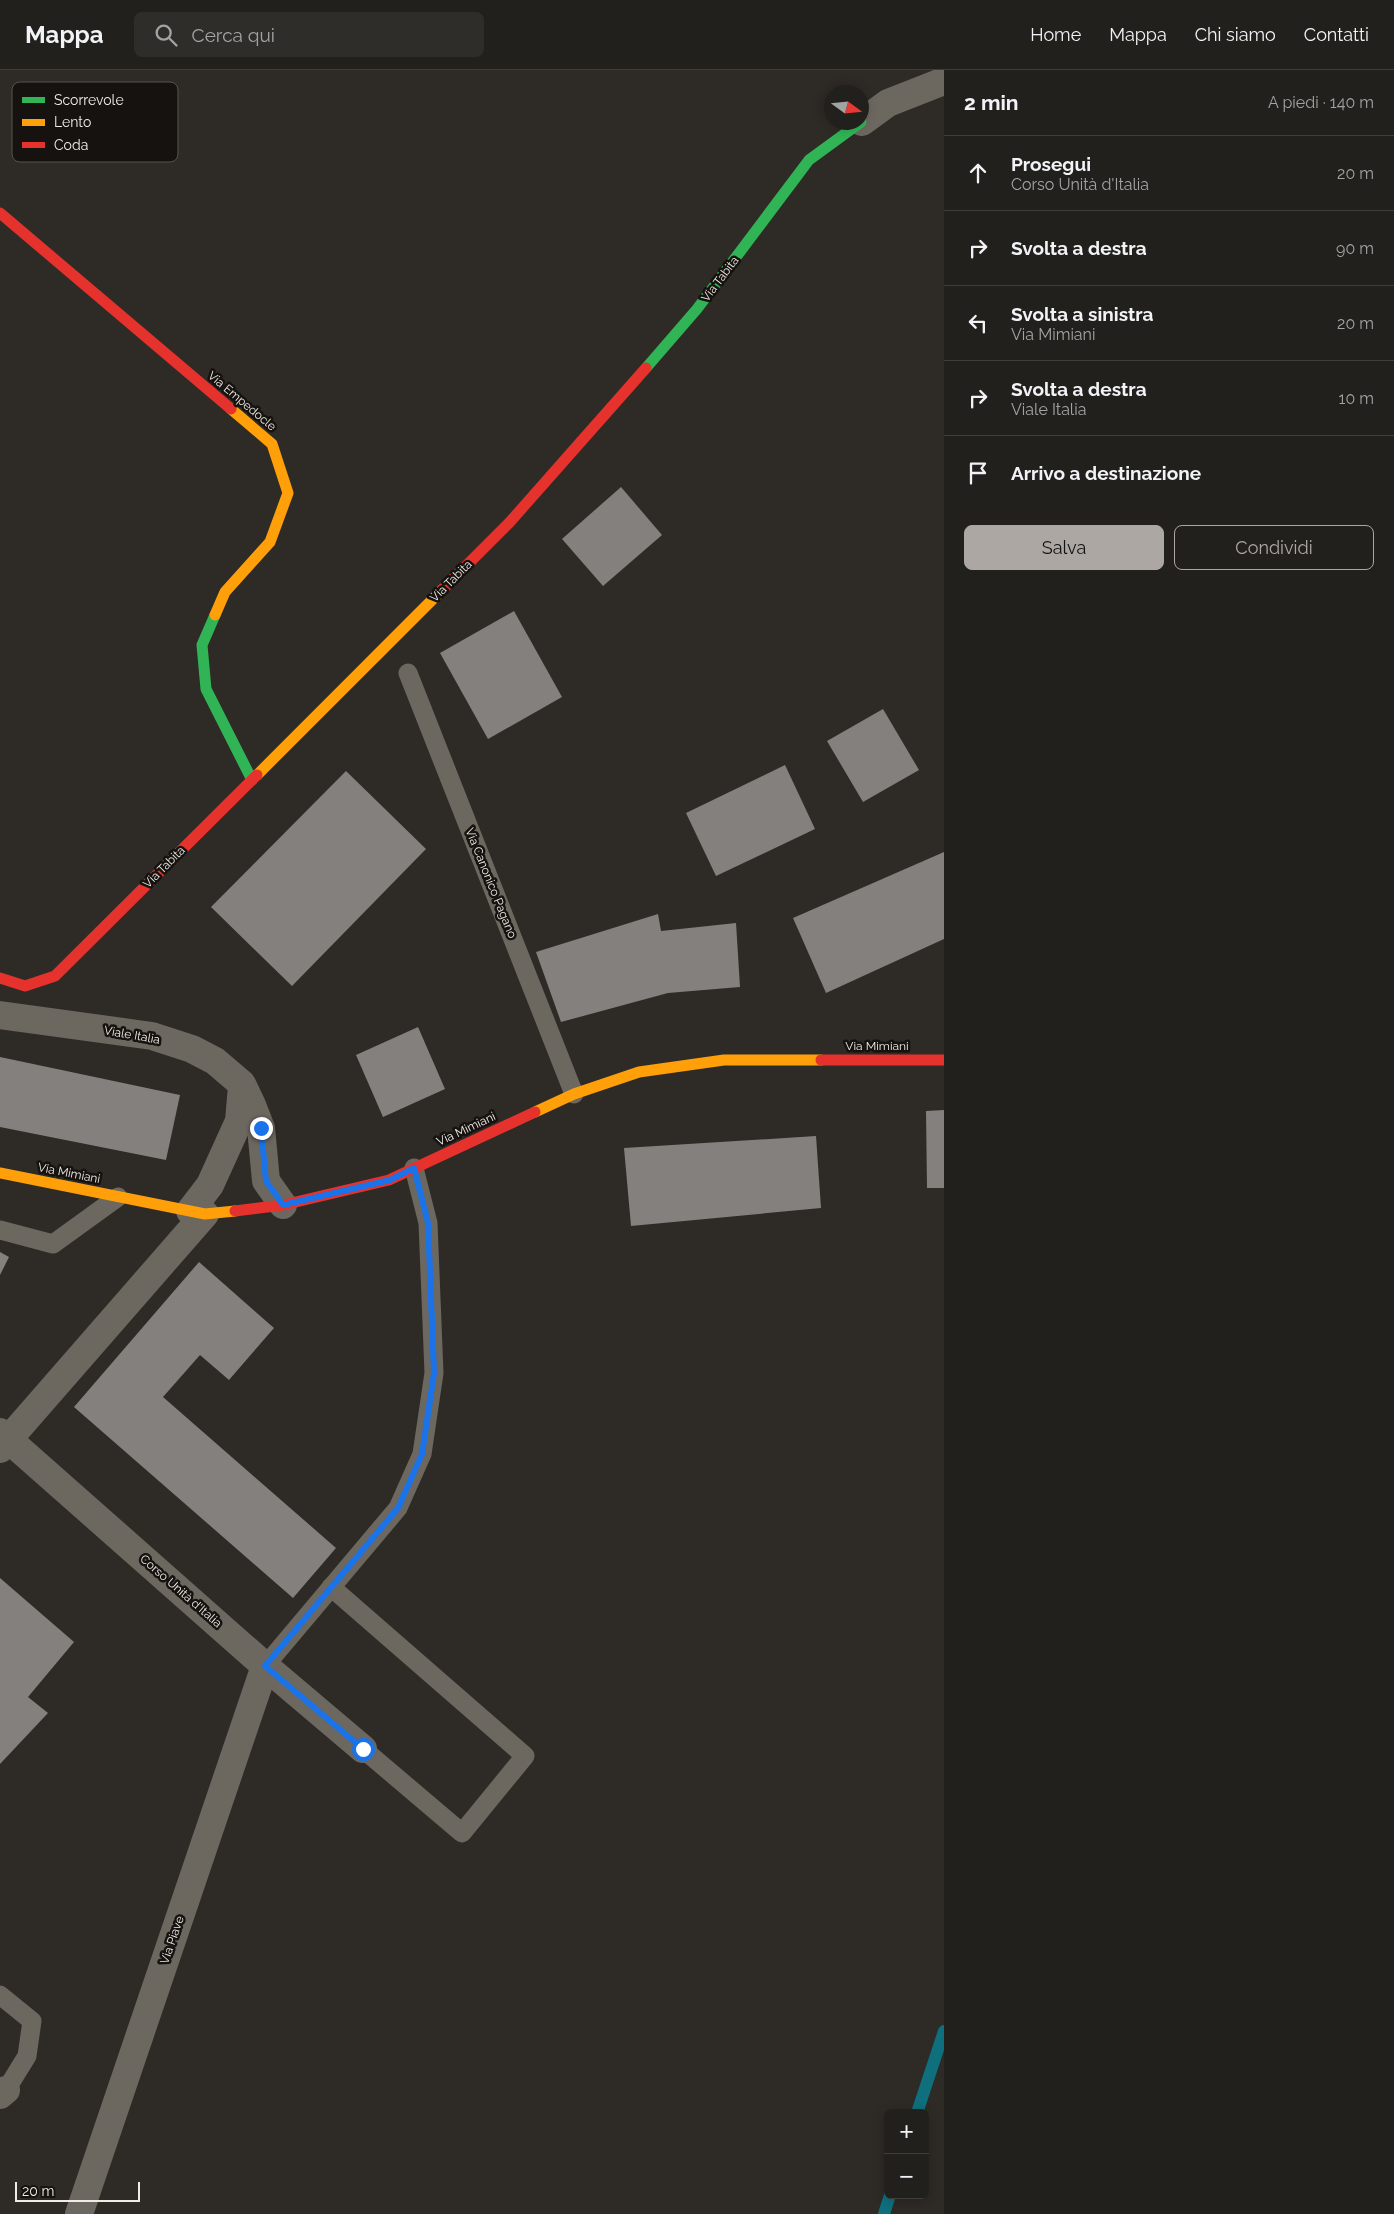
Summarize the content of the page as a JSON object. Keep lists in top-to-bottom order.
{
  "streets": {
    "street": [
      "Via Tabita",
      "Via Empedocle",
      "Viale Italia",
      "Via Mimiani",
      "Corso Unità d'Italia",
      "Via Piave"
    ],
    "lane": ["Via Canonico Pagano"]
  },
  "crossings": [
    ["Via Tabita", "Via Empedocle"],
    ["Via Canonico Pagano", "Via Mimiani"],
    ["Viale Italia", "Via Mimiani"],
    ["Corso Unità d'Italia", "Via Piave"]
  ],
  "legend": ["Scorrevole", "Lento", "Coda"],
  "scale_bar": "20 m",
  "north": "right",
  "page": {
    "header": "Mappa",
    "search": "Cerca qui",
    "nav": [
      "Home",
      "Mappa",
      "Chi siamo",
      "Contatti"
    ],
    "heading": ["2 min", "A piedi · 140 m"],
    "list": [
      ["Prosegui", "Corso Unità d'Italia", "20 m"],
      ["Svolta a destra", "90 m"],
      ["Svolta a sinistra", "Via Mimiani", "20 m"],
      ["Svolta a destra", "Viale Italia", "10 m"],
      "Arrivo a destinazione"
    ],
    "buttons": ["Salva", "Condividi"],
    "map_buttons": ["+", "−"],
    "scale": "20 m"
  }
}
